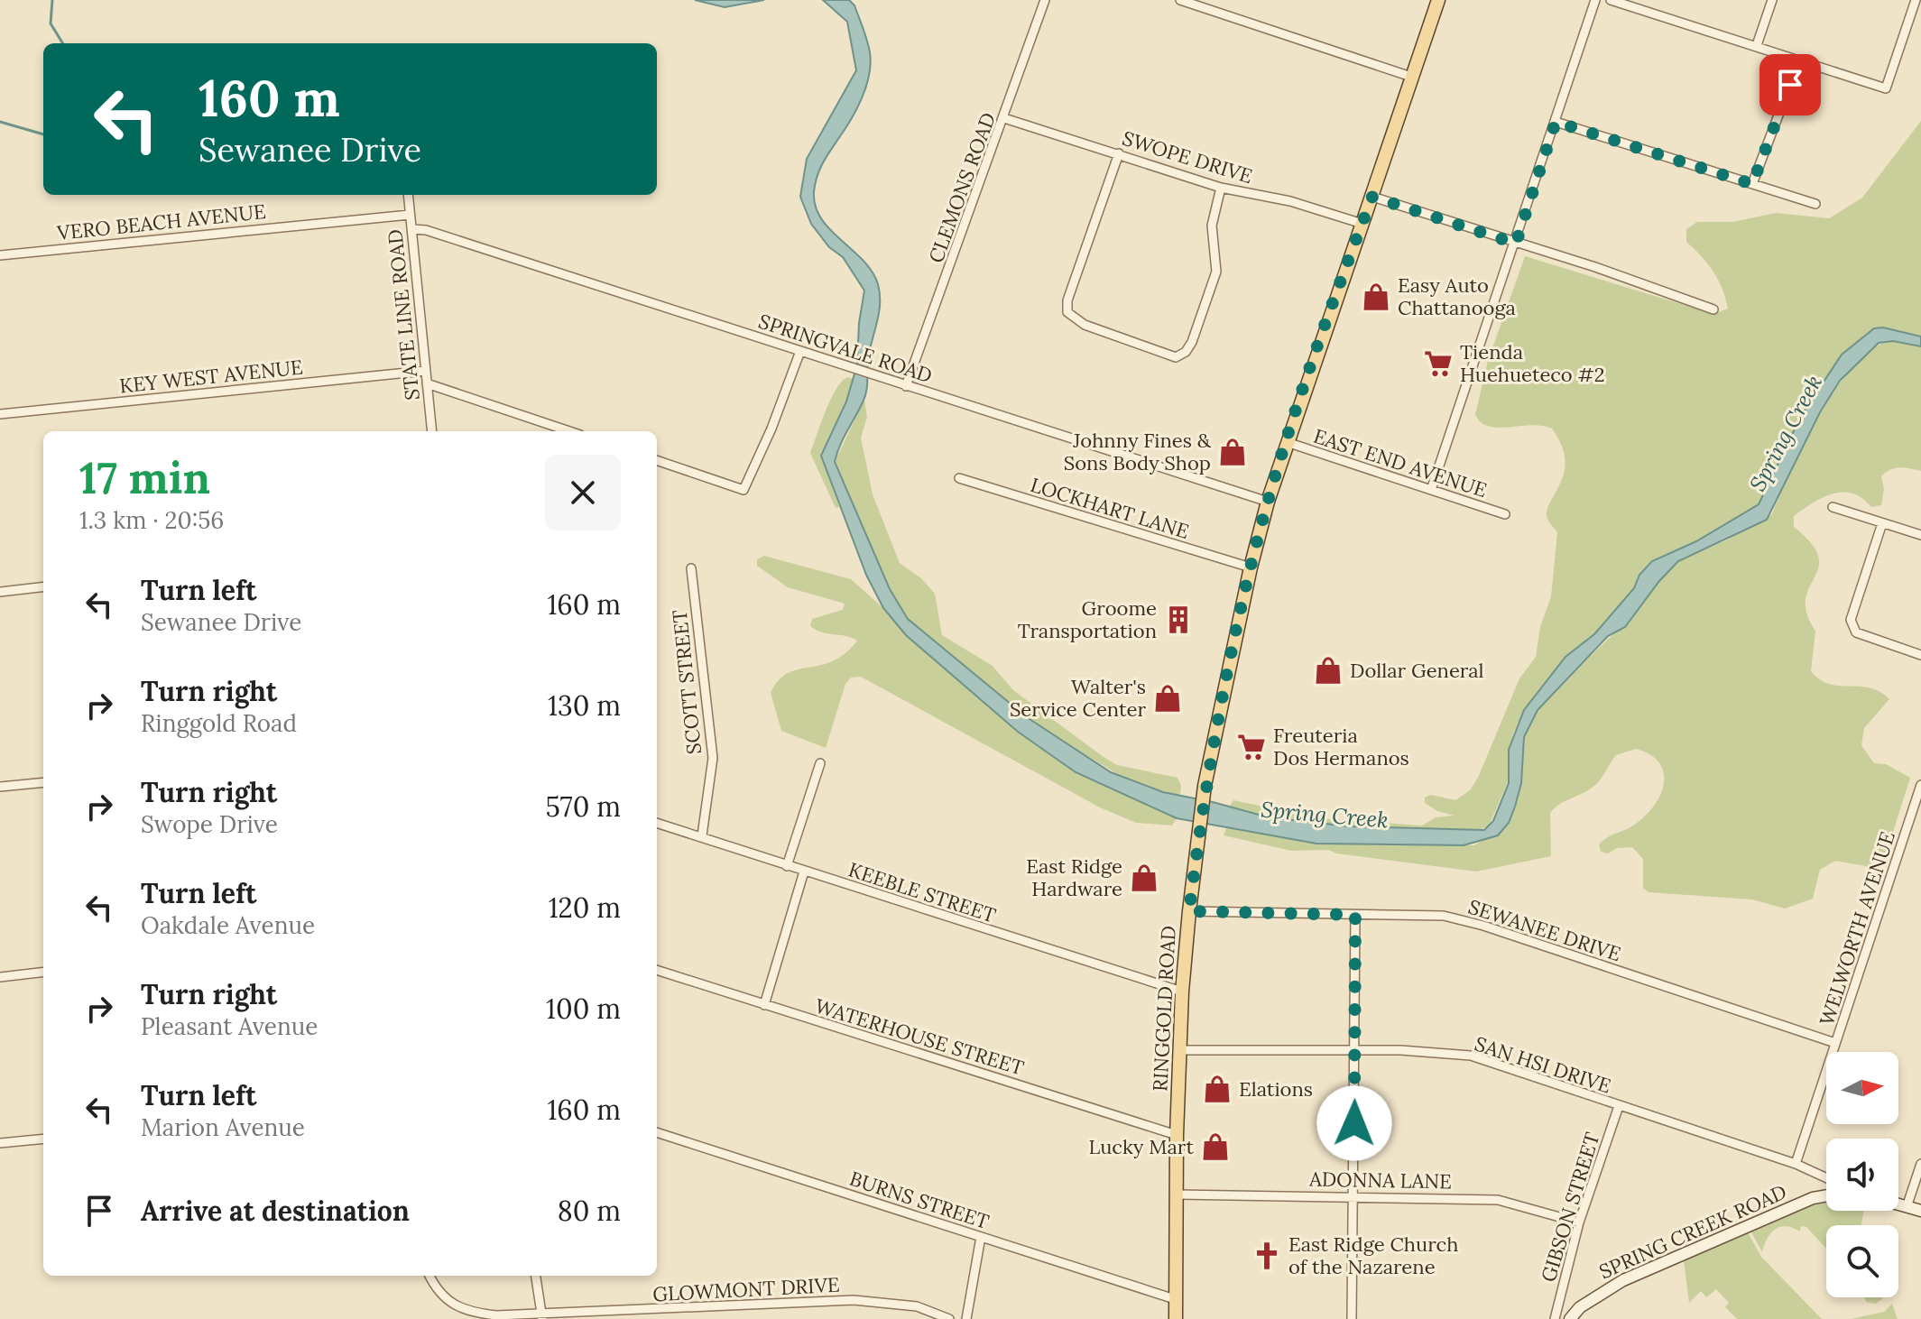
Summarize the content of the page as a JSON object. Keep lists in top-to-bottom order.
{
  "streets": {
    "main road": ["RINGGOLD ROAD"],
    "street": [
      "SWOPE DRIVE",
      "CLEMONS ROAD",
      "VERO BEACH AVENUE",
      "STATE LINE ROAD",
      "SPRINGVALE ROAD",
      "KEY WEST AVENUE",
      "EAST END AVENUE",
      "LOCKHART LANE",
      "SCOTT STREET",
      "KEEBLE STREET",
      "WELWORTH AVENUE",
      "SEWANEE DRIVE",
      "WATERHOUSE STREET",
      "SAN HSI DRIVE",
      "ADONNA LANE",
      "BURNS STREET",
      "GIBSON STREET",
      "SPRING CREEK ROAD",
      "GLOWMONT DRIVE"
    ]
  },
  "crossings": [
    ["SWOPE DRIVE", "CLEMONS ROAD"],
    ["SWOPE DRIVE", "RINGGOLD ROAD"],
    ["CLEMONS ROAD", "SPRINGVALE ROAD"],
    ["VERO BEACH AVENUE", "STATE LINE ROAD"],
    ["STATE LINE ROAD", "SPRINGVALE ROAD"],
    ["STATE LINE ROAD", "KEY WEST AVENUE"],
    ["SPRINGVALE ROAD", "RINGGOLD ROAD"],
    ["EAST END AVENUE", "RINGGOLD ROAD"],
    ["LOCKHART LANE", "RINGGOLD ROAD"],
    ["SCOTT STREET", "KEEBLE STREET"],
    ["KEEBLE STREET", "RINGGOLD ROAD"],
    ["WELWORTH AVENUE", "SEWANEE DRIVE"],
    ["WELWORTH AVENUE", "SAN HSI DRIVE"],
    ["SEWANEE DRIVE", "RINGGOLD ROAD"],
    ["RINGGOLD ROAD", "WATERHOUSE STREET"],
    ["RINGGOLD ROAD", "SAN HSI DRIVE"],
    ["RINGGOLD ROAD", "ADONNA LANE"],
    ["RINGGOLD ROAD", "BURNS STREET"],
    ["SAN HSI DRIVE", "GIBSON STREET"],
    ["ADONNA LANE", "GIBSON STREET"]
  ],
  "water": ["Spring Creek"],
  "places": {
    "shop": [
      "Easy Auto Chattanooga",
      "Johnny Fines & Sons Body Shop",
      "Dollar General",
      "Walter's Service Center",
      "East Ridge Hardware",
      "Elations",
      "Lucky Mart"
    ],
    "supermarket": ["Tienda Huehueteco #2", "Freuteria Dos Hermanos"],
    "building": ["Groome Transportation"],
    "church": ["East Ridge Church of the Nazarene"]
  },
  "north": "right",
  "page": {
    "turn": ["160 m", "Sewanee Drive"],
    "heading": ["17 min", "1.3 km · 20:56"],
    "list": [
      {
        "name": "Turn left",
        "note": "Sewanee Drive",
        "value": "160 m"
      },
      {
        "name": "Turn right",
        "note": "Ringgold Road",
        "value": "130 m"
      },
      {
        "name": "Turn right",
        "note": "Swope Drive",
        "value": "570 m"
      },
      {
        "name": "Turn left",
        "note": "Oakdale Avenue",
        "value": "120 m"
      },
      {
        "name": "Turn right",
        "note": "Pleasant Avenue",
        "value": "100 m"
      },
      {
        "name": "Turn left",
        "note": "Marion Avenue",
        "value": "160 m"
      },
      {
        "name": "Arrive at destination",
        "value": "80 m"
      }
    ]
  }
}
